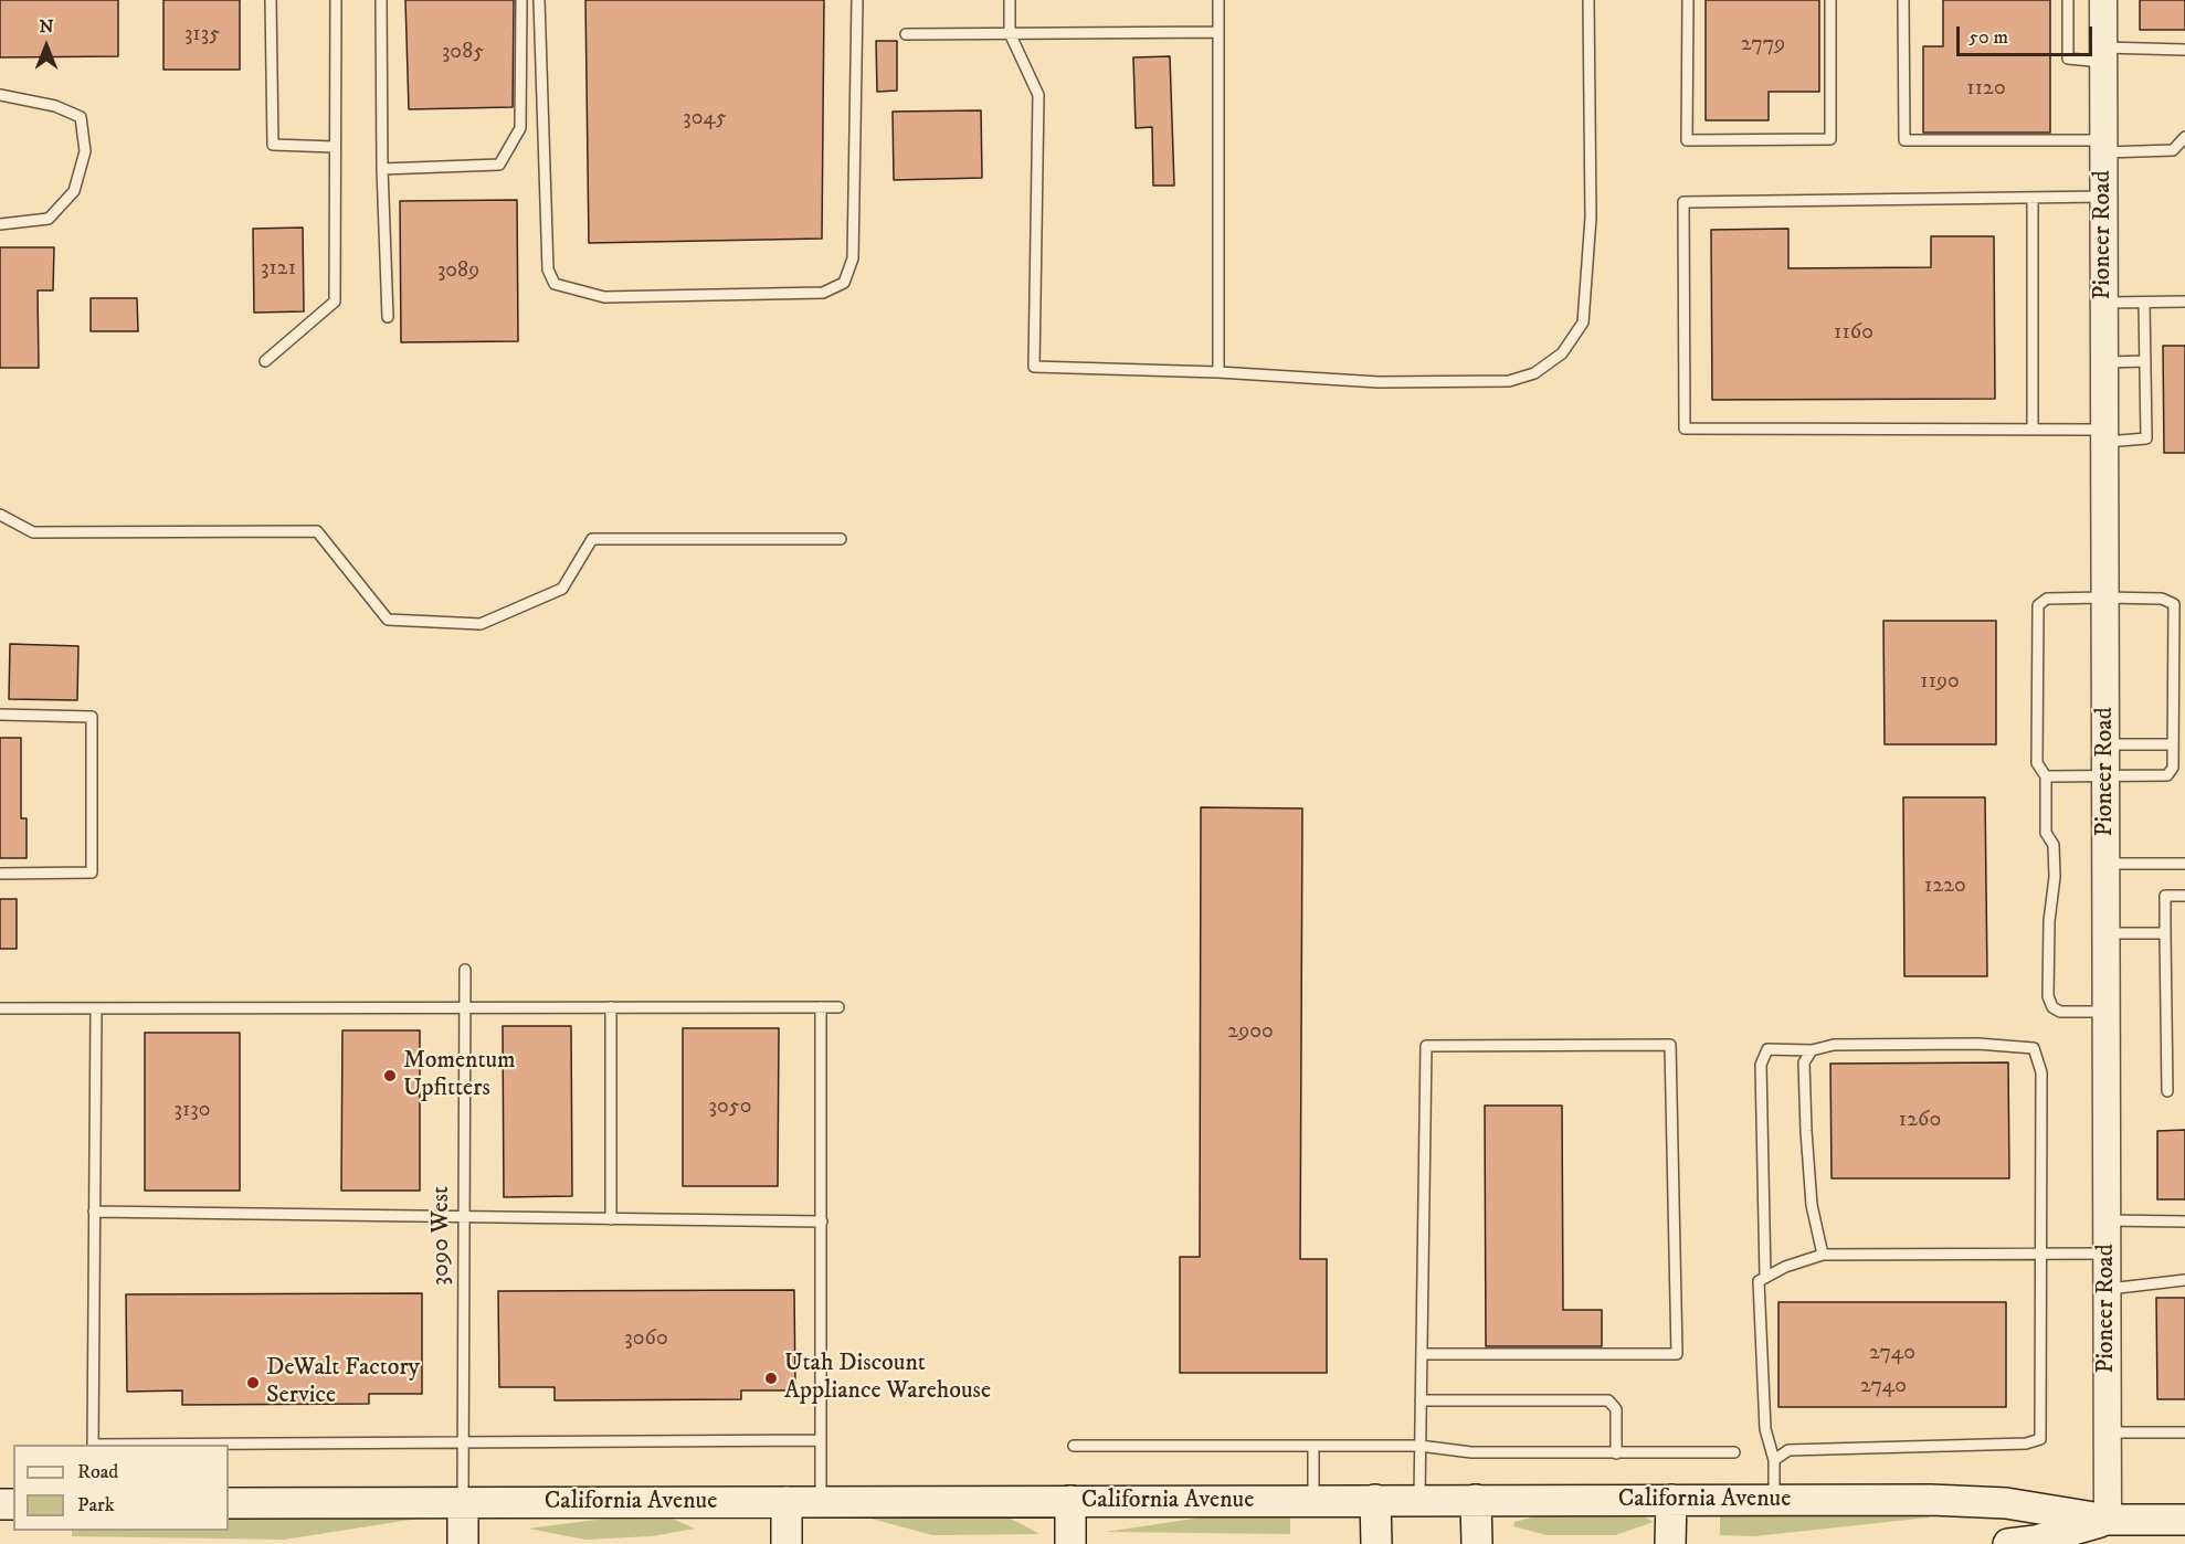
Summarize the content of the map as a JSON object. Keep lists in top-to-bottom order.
{
  "streets": {
    "main road": ["California Avenue"],
    "street": ["Pioneer Road"],
    "lane": ["3090 West"]
  },
  "crossings": [
    ["Pioneer Road", "California Avenue"],
    ["3090 West", "California Avenue"]
  ],
  "places": ["Momentum Upfitters", "Utah Discount Appliance Warehouse", "DeWalt Factory Service"],
  "house_numbers": [
    "3135",
    "2779",
    "3085",
    "1120",
    "3045",
    "3121",
    "3089",
    "1160",
    "1190",
    "1220",
    "2900",
    "3050",
    "3130",
    "1260",
    "3060",
    "2740",
    "2740"
  ],
  "legend": ["Road", "Park"],
  "scale_bar": "50 m",
  "north": "top"
}
